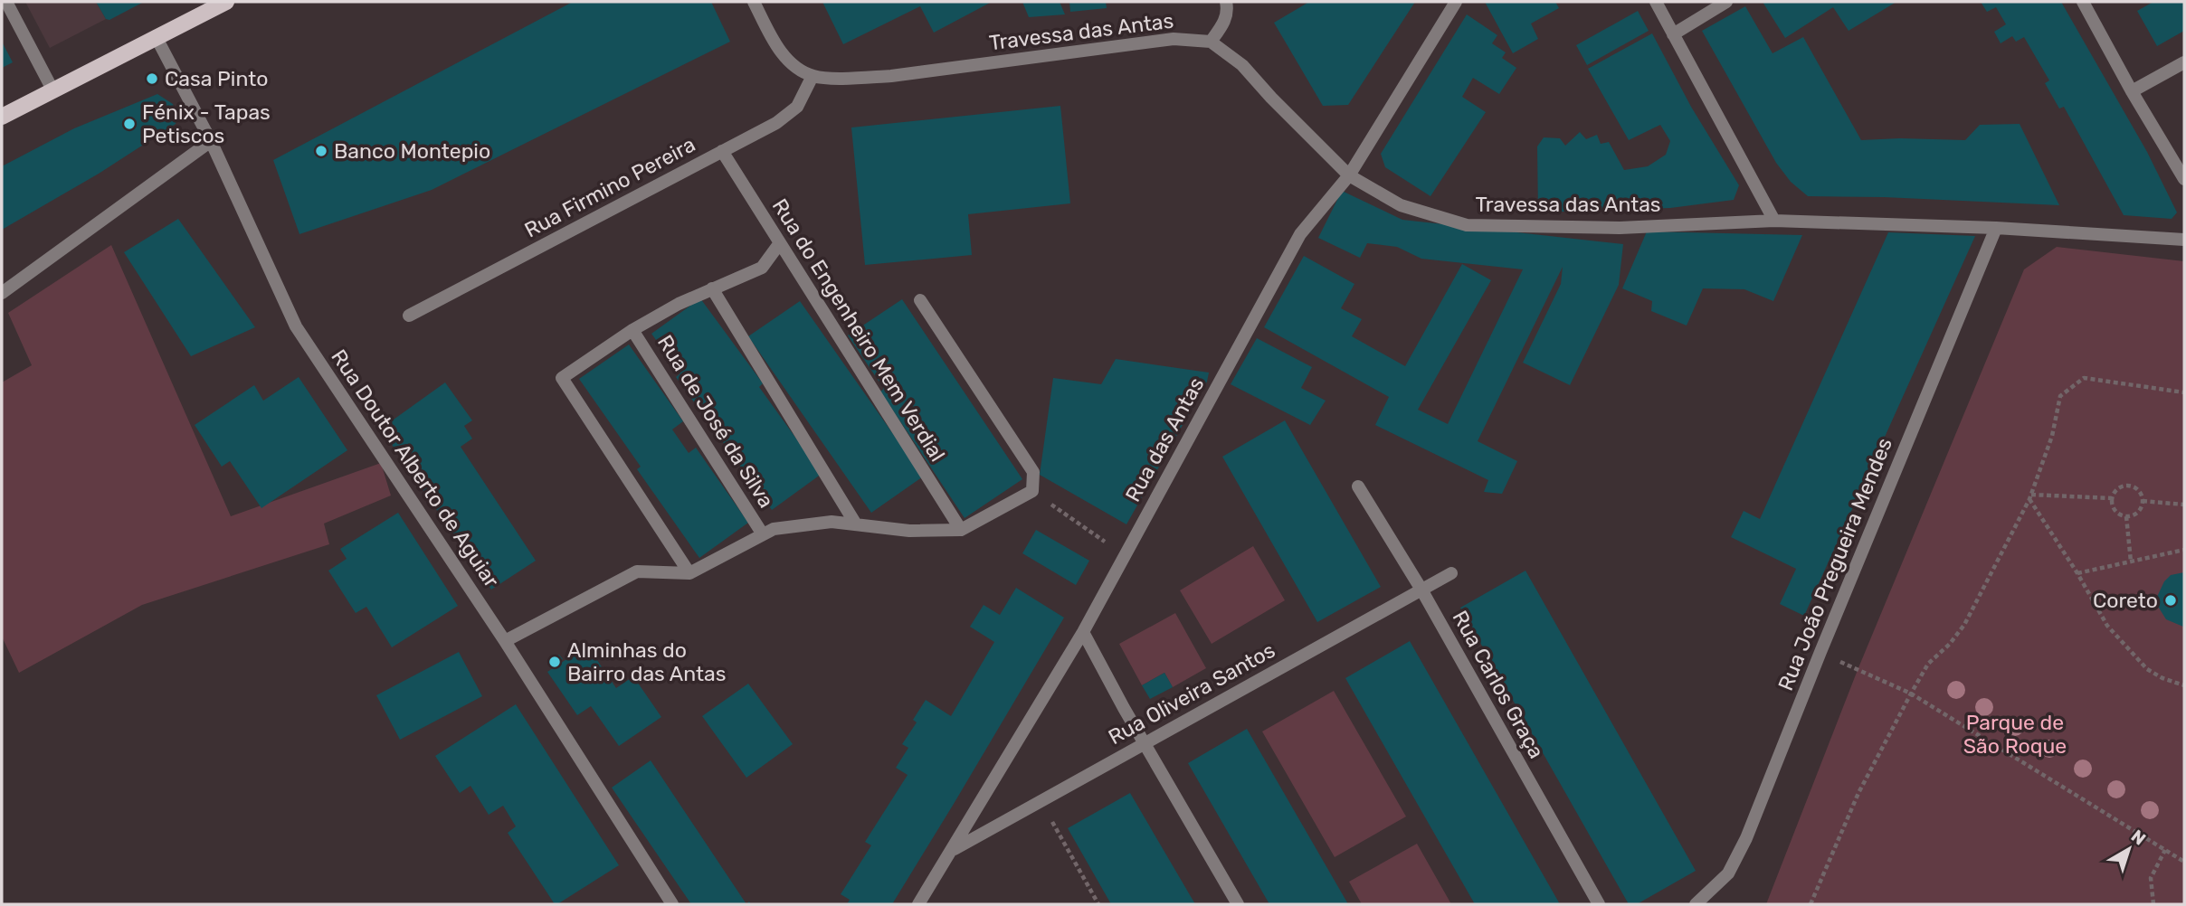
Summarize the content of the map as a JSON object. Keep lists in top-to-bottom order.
{
  "streets": {
    "street": [
      "Travessa das Antas",
      "Rua Firmino Pereira",
      "Rua do Engenheiro Mem Verdial",
      "Rua de José da Silva",
      "Rua das Antas",
      "Rua Doutor Alberto de Aguiar",
      "Rua João Pregueira Mendes",
      "Rua Carlos Graça",
      "Rua Oliveira Santos"
    ]
  },
  "crossings": [
    ["Travessa das Antas", "Rua Firmino Pereira"],
    ["Travessa das Antas", "Rua das Antas"],
    ["Travessa das Antas", "Rua João Pregueira Mendes"],
    ["Rua Firmino Pereira", "Rua do Engenheiro Mem Verdial"],
    ["Rua das Antas", "Rua Oliveira Santos"],
    ["Rua Carlos Graça", "Rua Oliveira Santos"]
  ],
  "parks": ["Parque de São Roque"],
  "places": [
    "Casa Pinto",
    "Fénix - Tapas Petiscos",
    "Banco Montepio",
    "Coreto",
    "Alminhas do Bairro das Antas"
  ],
  "north": "top right"
}
